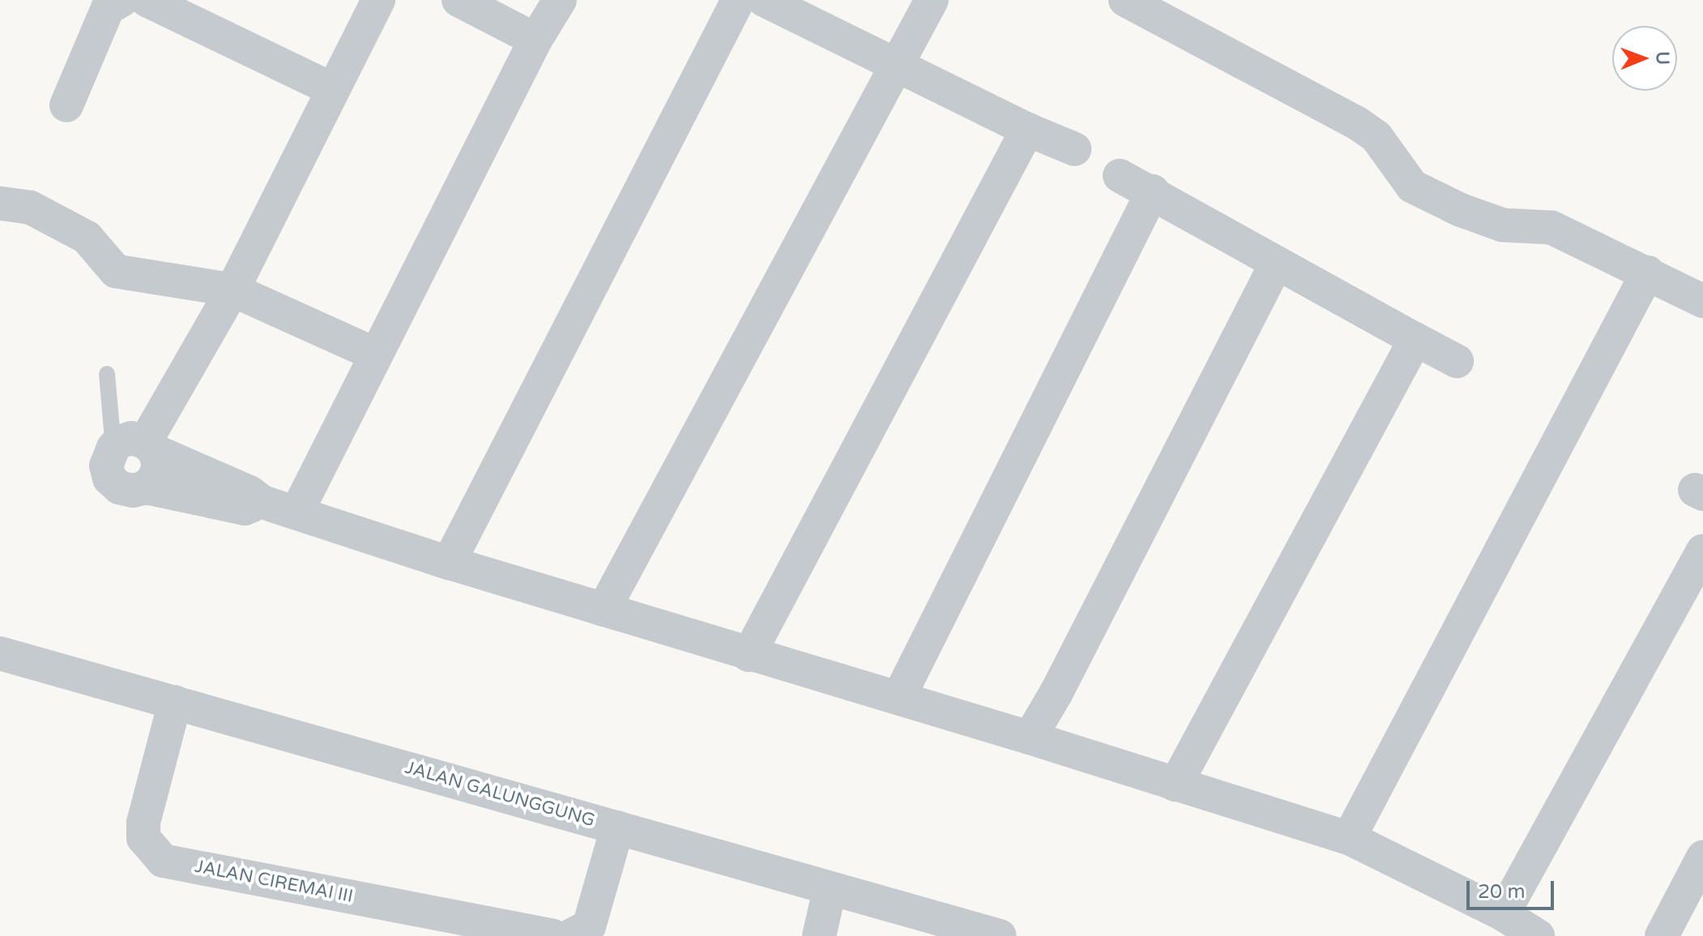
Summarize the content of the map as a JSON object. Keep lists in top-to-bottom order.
{
  "streets": {
    "street": ["JALAN GALUNGGUNG", "JALAN CIREMAI III"]
  },
  "crossings": [
    ["JALAN GALUNGGUNG", "JALAN CIREMAI III"]
  ],
  "scale_bar": "20 m",
  "north": "right"
}
